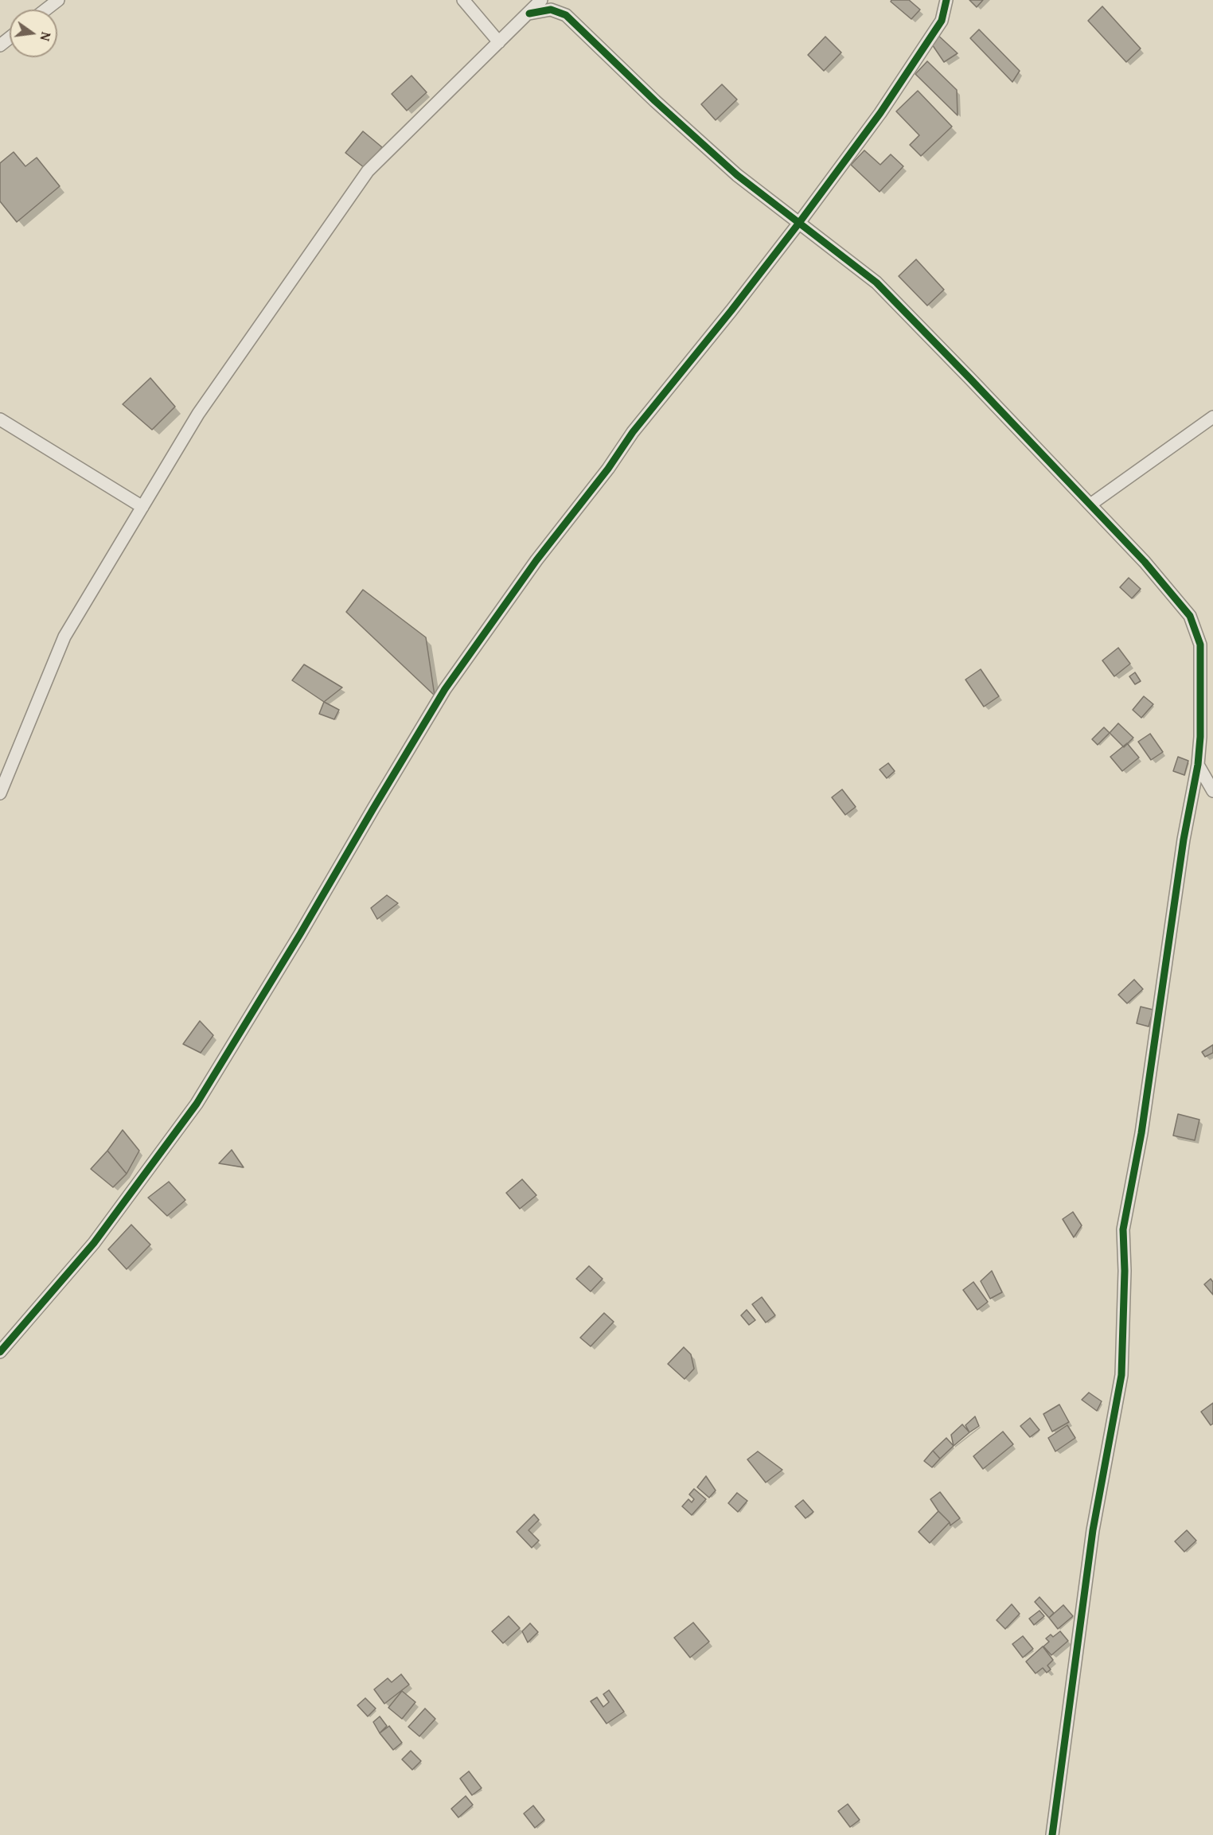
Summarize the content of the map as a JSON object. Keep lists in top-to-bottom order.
{
  "north": "right"
}
